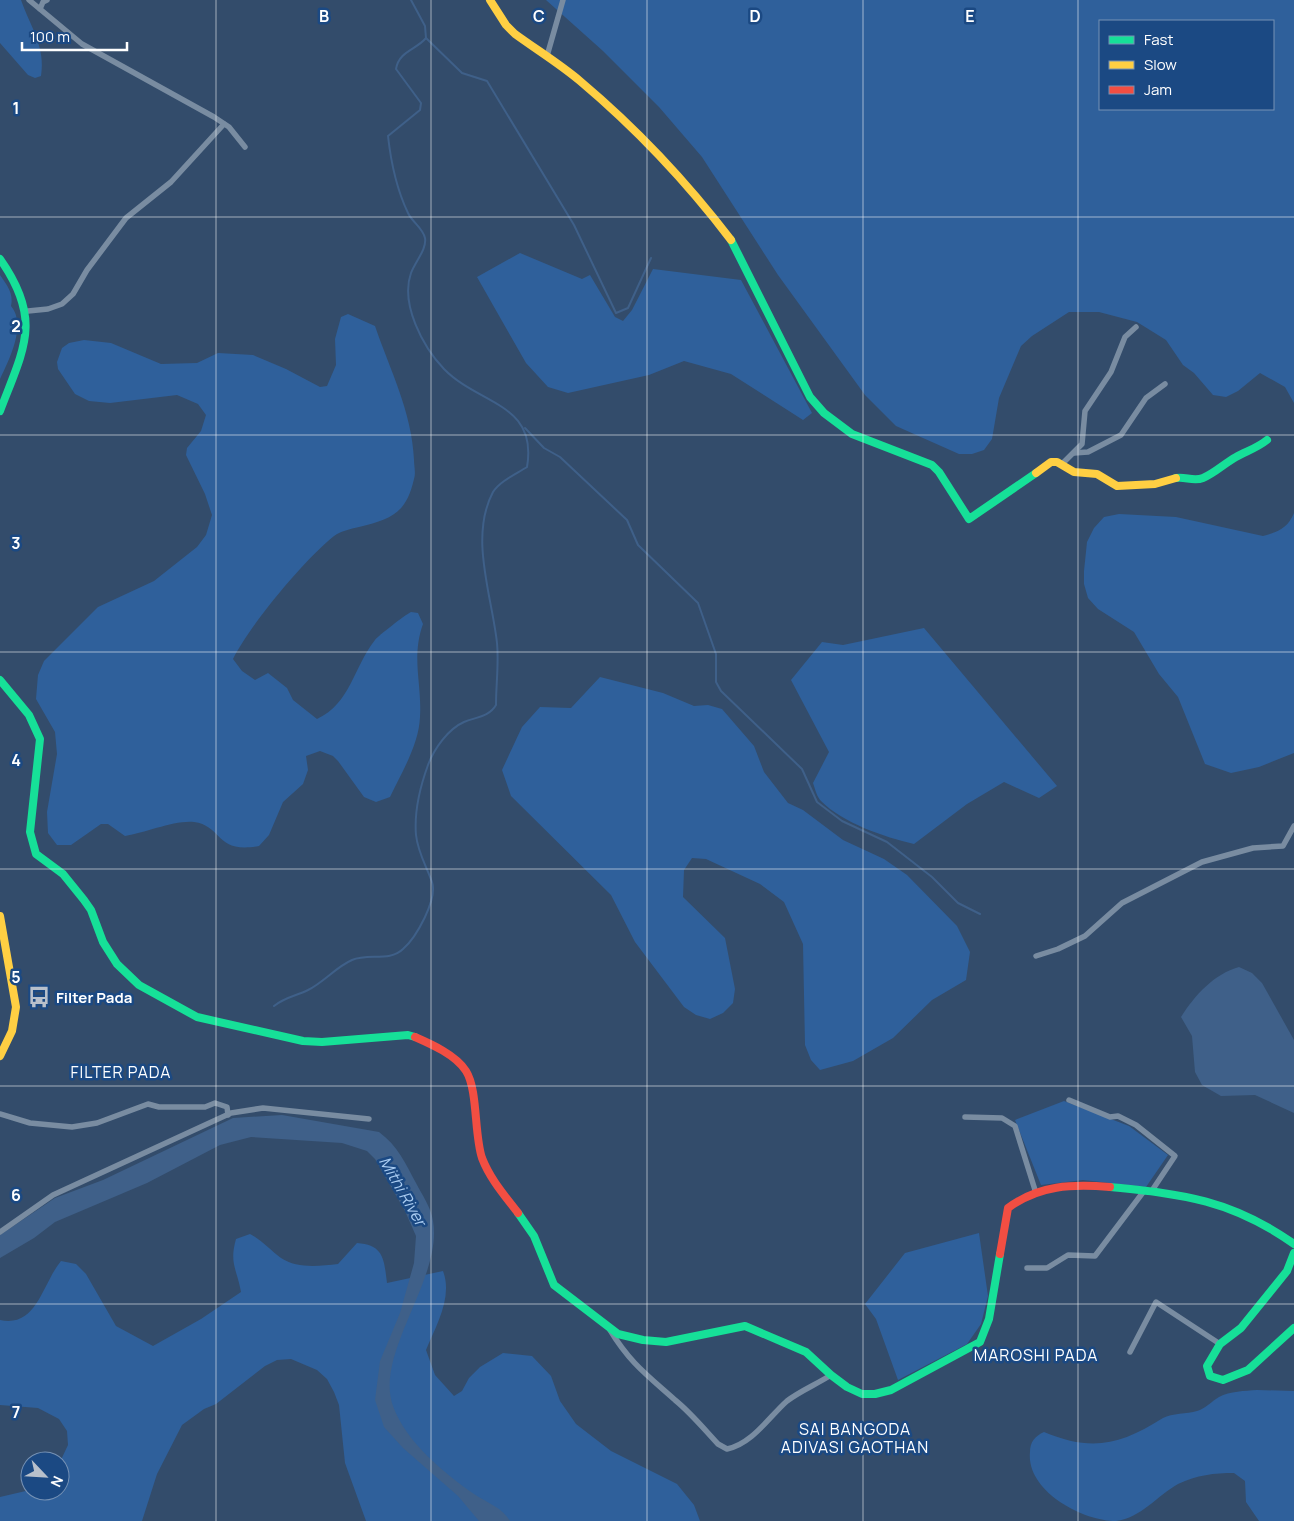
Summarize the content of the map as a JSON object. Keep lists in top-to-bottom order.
{
  "districts": ["FILTER PADA", "MAROSHI PADA", "SAI BANGODA ADIVASI GAOTHAN"],
  "water": ["Mithi River"],
  "places": {
    "bus stop": ["Filter Pada"]
  },
  "legend": ["Fast", "Slow", "Jam"],
  "scale_bar": "100 m",
  "north": "bottom right",
  "grid": {
    "columns": [
      "B",
      "C",
      "D",
      "E"
    ],
    "rows": [
      "1",
      "2",
      "3",
      "4",
      "5",
      "6",
      "7"
    ]
  }
}
